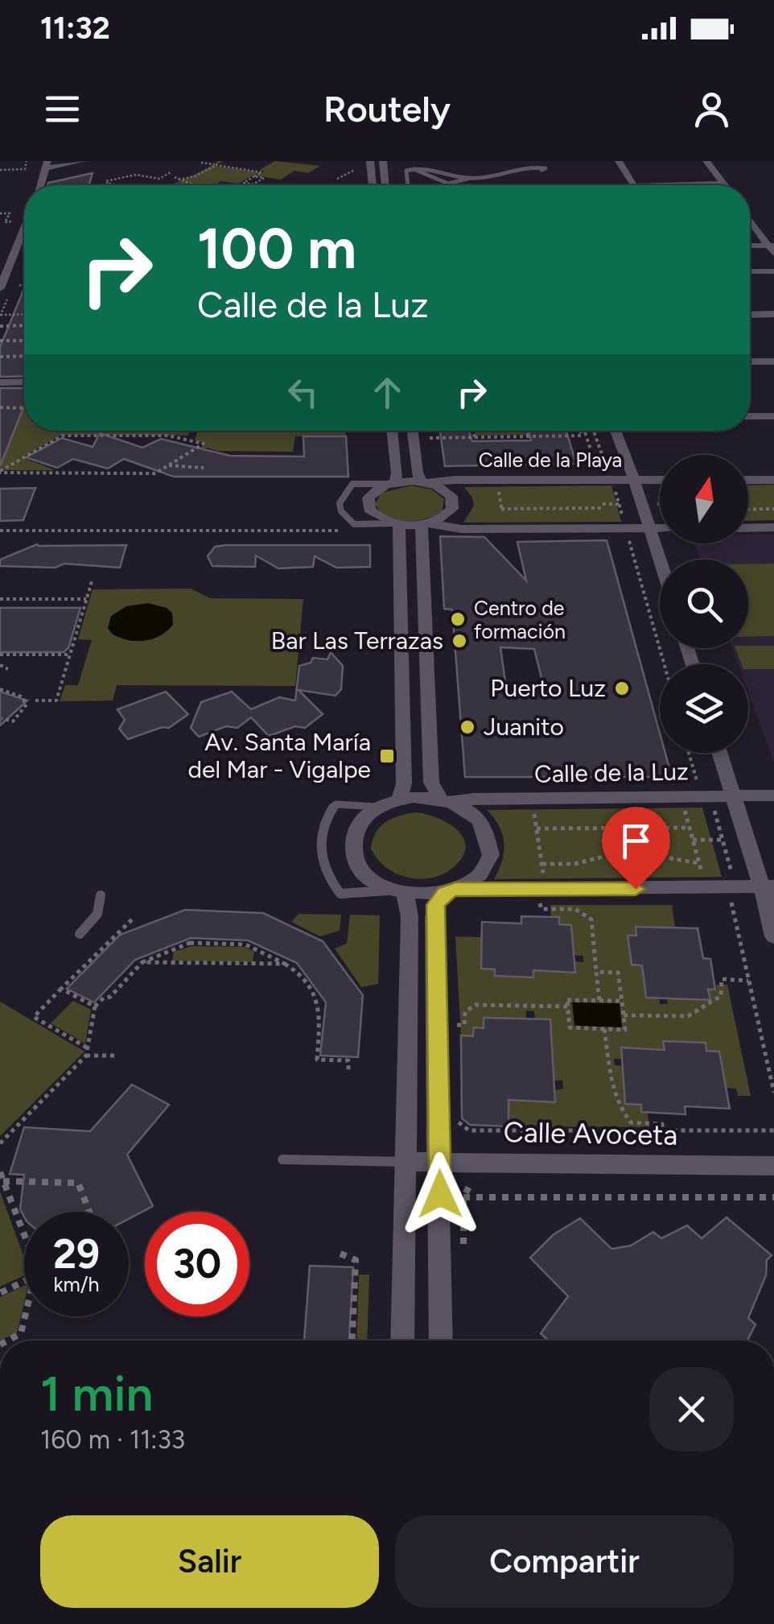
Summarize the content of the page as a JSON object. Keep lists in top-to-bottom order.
{
  "streets": {
    "street": ["Calle de la Playa", "Calle de la Luz", "Calle Avoceta"]
  },
  "places": {
    "other": [
      "Centro de formación",
      "Bar Las Terrazas",
      "Puerto Luz",
      "Juanito"
    ],
    "transit": ["Av. Santa María del Mar - Vigalpe"]
  },
  "north": "top",
  "page": {
    "status": "11:32",
    "header": "Routely",
    "turn": ["100 m", "Calle de la Luz"],
    "speed": "29 km/h",
    "limit": "30",
    "heading": ["1 min", "160 m · 11:33"],
    "buttons": ["Salir", "Compartir"]
  }
}
